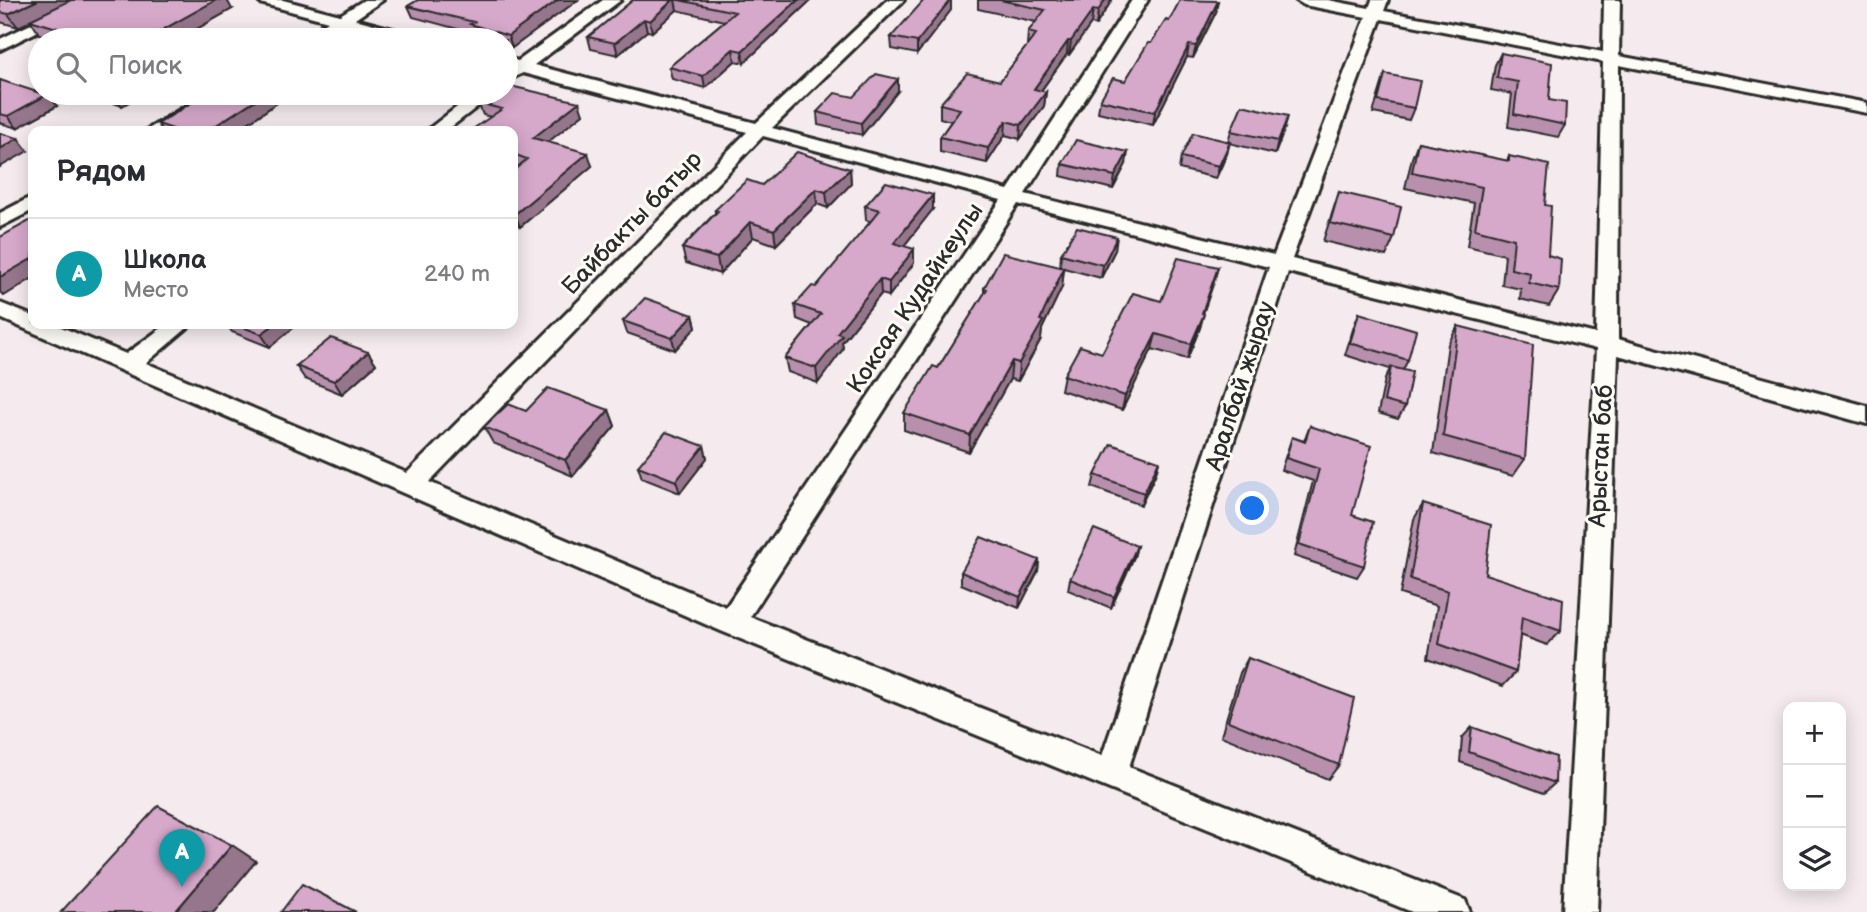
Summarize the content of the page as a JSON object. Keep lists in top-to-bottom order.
{
  "streets": {
    "street": [
      "Байбакты батыр",
      "Коксая Кудайкеулы",
      "Аралбай жырау",
      "Арыстан баб"
    ]
  },
  "page": {
    "search": "Поиск",
    "heading": "Рядом",
    "list": [
      {
        "mark": "A",
        "name": "Школа",
        "note": "Место",
        "value": "240 m"
      }
    ],
    "map_buttons": ["+", "−"],
    "pins": "A"
  }
}
